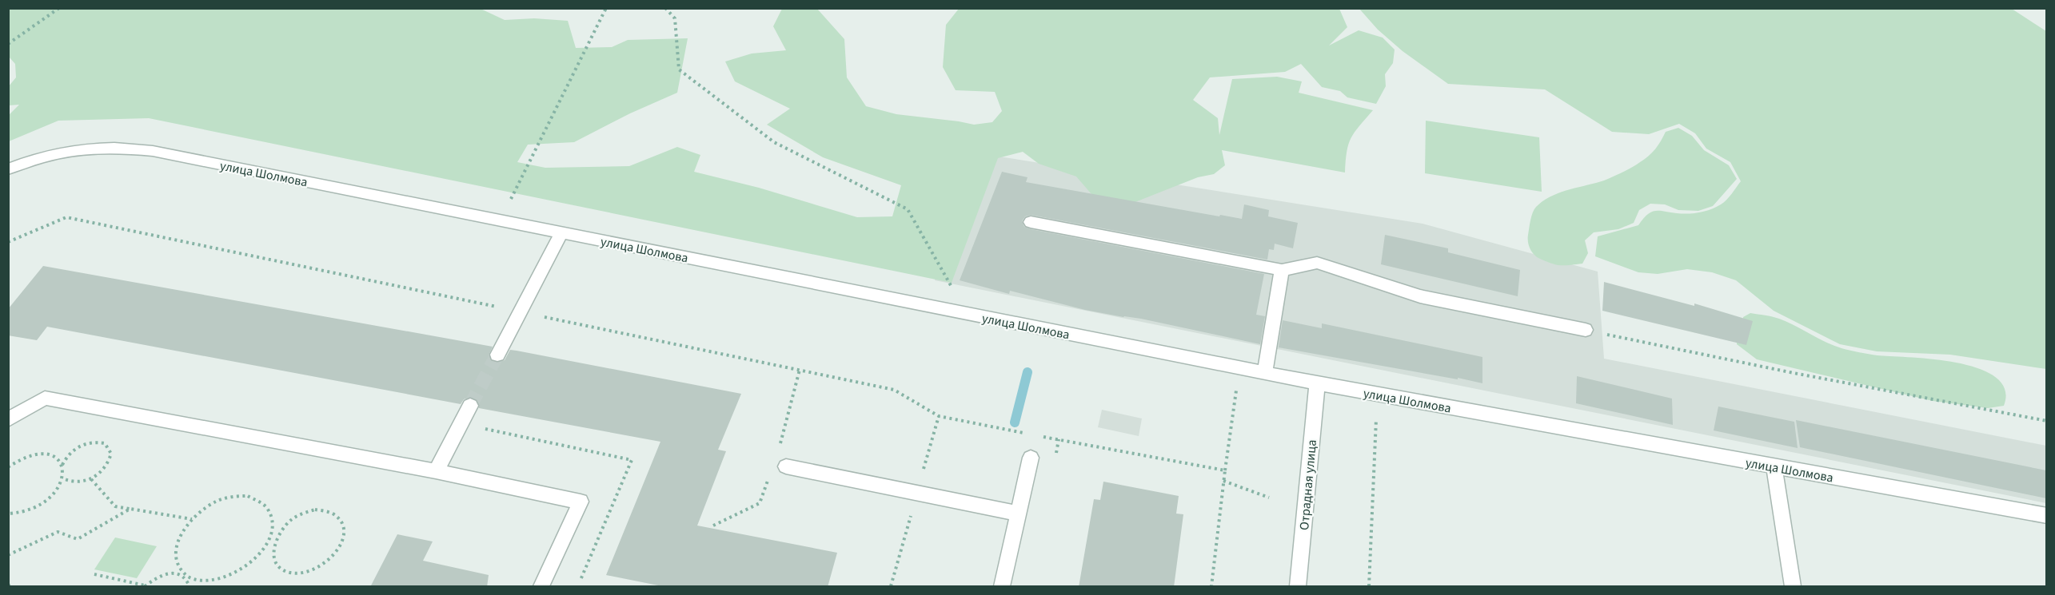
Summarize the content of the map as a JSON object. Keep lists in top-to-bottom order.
{
  "streets": {
    "street": ["улица Шолмова", "Отрадная улица"]
  },
  "crossings": [
    ["улица Шолмова", "Отрадная улица"]
  ]
}
